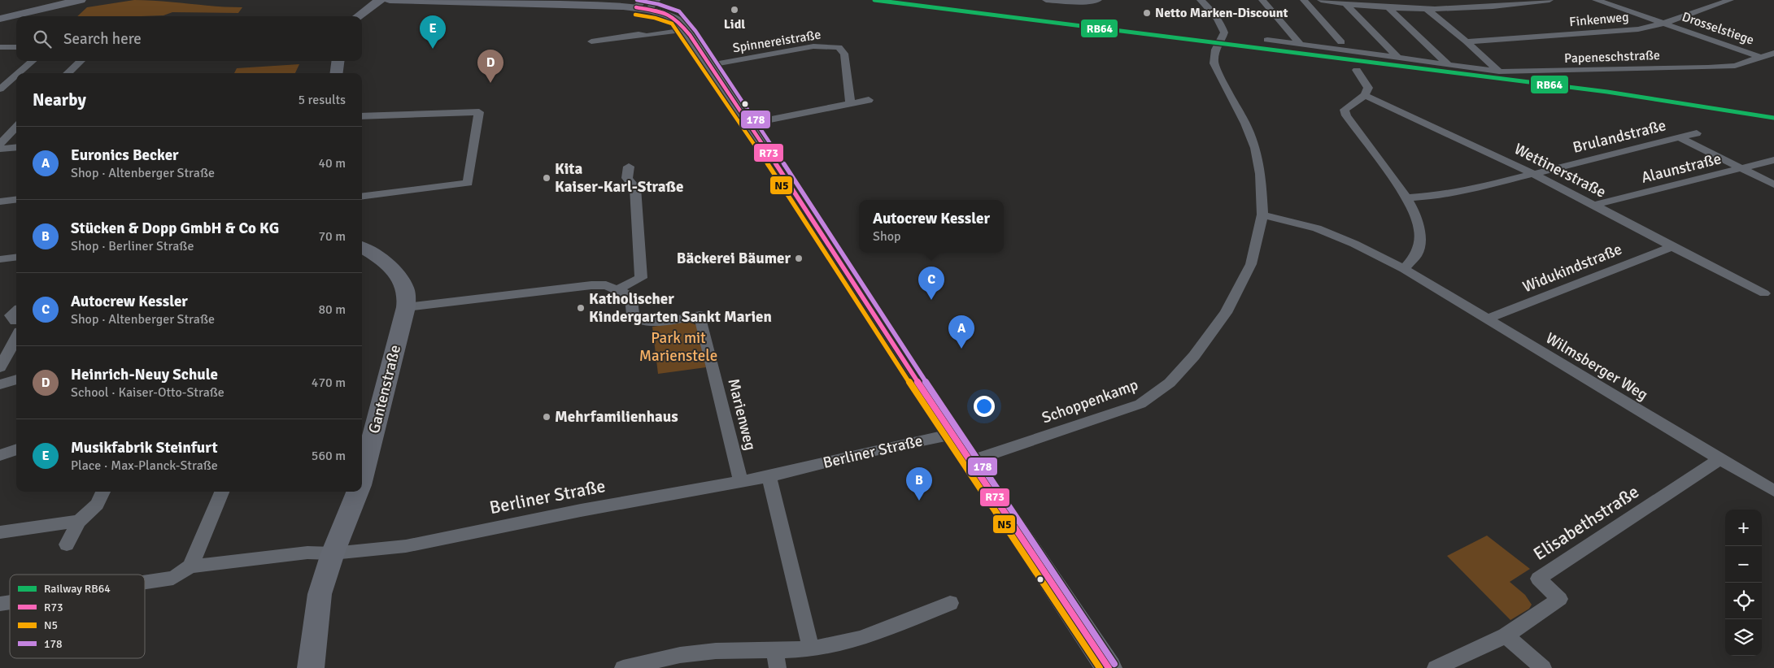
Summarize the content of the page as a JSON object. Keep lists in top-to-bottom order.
{
  "streets": {
    "main road": ["Gantenstraße"],
    "street": [
      "Finkenweg",
      "Drosselstiege",
      "Spinnereistraße",
      "Papeneschstraße",
      "Brulandstraße",
      "Alaunstraße",
      "Wettinerstraße",
      "Widukindstraße",
      "Wilmsberger Weg",
      "Schoppenkamp",
      "Marienweg",
      "Berliner Straße",
      "Elisabethstraße"
    ]
  },
  "crossings": [
    ["Finkenweg", "Drosselstiege"],
    ["Drosselstiege", "Papeneschstraße"],
    ["Brulandstraße", "Wettinerstraße"],
    ["Alaunstraße", "Wettinerstraße"],
    ["Wettinerstraße", "Widukindstraße"],
    ["Widukindstraße", "Wilmsberger Weg"],
    ["Wilmsberger Weg", "Schoppenkamp"],
    ["Wilmsberger Weg", "Elisabethstraße"],
    ["Gantenstraße", "Marienweg"],
    ["Gantenstraße", "Berliner Straße"],
    ["Marienweg", "Berliner Straße"]
  ],
  "parks": ["Park mit Marienstele"],
  "places": [
    "Lidl",
    "Netto Marken-Discount",
    "Kita Kaiser-Karl-Straße",
    "Bäckerei Bäumer",
    "Katholischer Kindergarten Sankt Marien",
    "Mehrfamilienhaus"
  ],
  "lines": [
    "rail line RB64",
    "transit line 178",
    "transit line R73",
    "transit line N5"
  ],
  "legend": [
    "Railway RB64",
    "R73",
    "N5",
    "178"
  ],
  "page": {
    "pins": [
      "E",
      "D",
      "C",
      "A",
      "B"
    ],
    "search": "Search here",
    "heading": ["Nearby", "5 results"],
    "list": [
      {
        "mark": "A",
        "name": "Euronics Becker",
        "note": "Shop · Altenberger Straße",
        "value": "40 m"
      },
      {
        "mark": "B",
        "name": "Stücken & Dopp GmbH & Co KG",
        "note": "Shop · Berliner Straße",
        "value": "70 m"
      },
      {
        "mark": "C",
        "name": "Autocrew Kessler",
        "note": "Shop · Altenberger Straße",
        "value": "80 m"
      },
      {
        "mark": "D",
        "name": "Heinrich-Neuy Schule",
        "note": "School · Kaiser-Otto-Straße",
        "value": "470 m"
      },
      {
        "mark": "E",
        "name": "Musikfabrik Steinfurt",
        "note": "Place · Max-Planck-Straße",
        "value": "560 m"
      }
    ],
    "popup": ["Autocrew Kessler", "Shop"],
    "map_buttons": ["+", "−"]
  }
}
